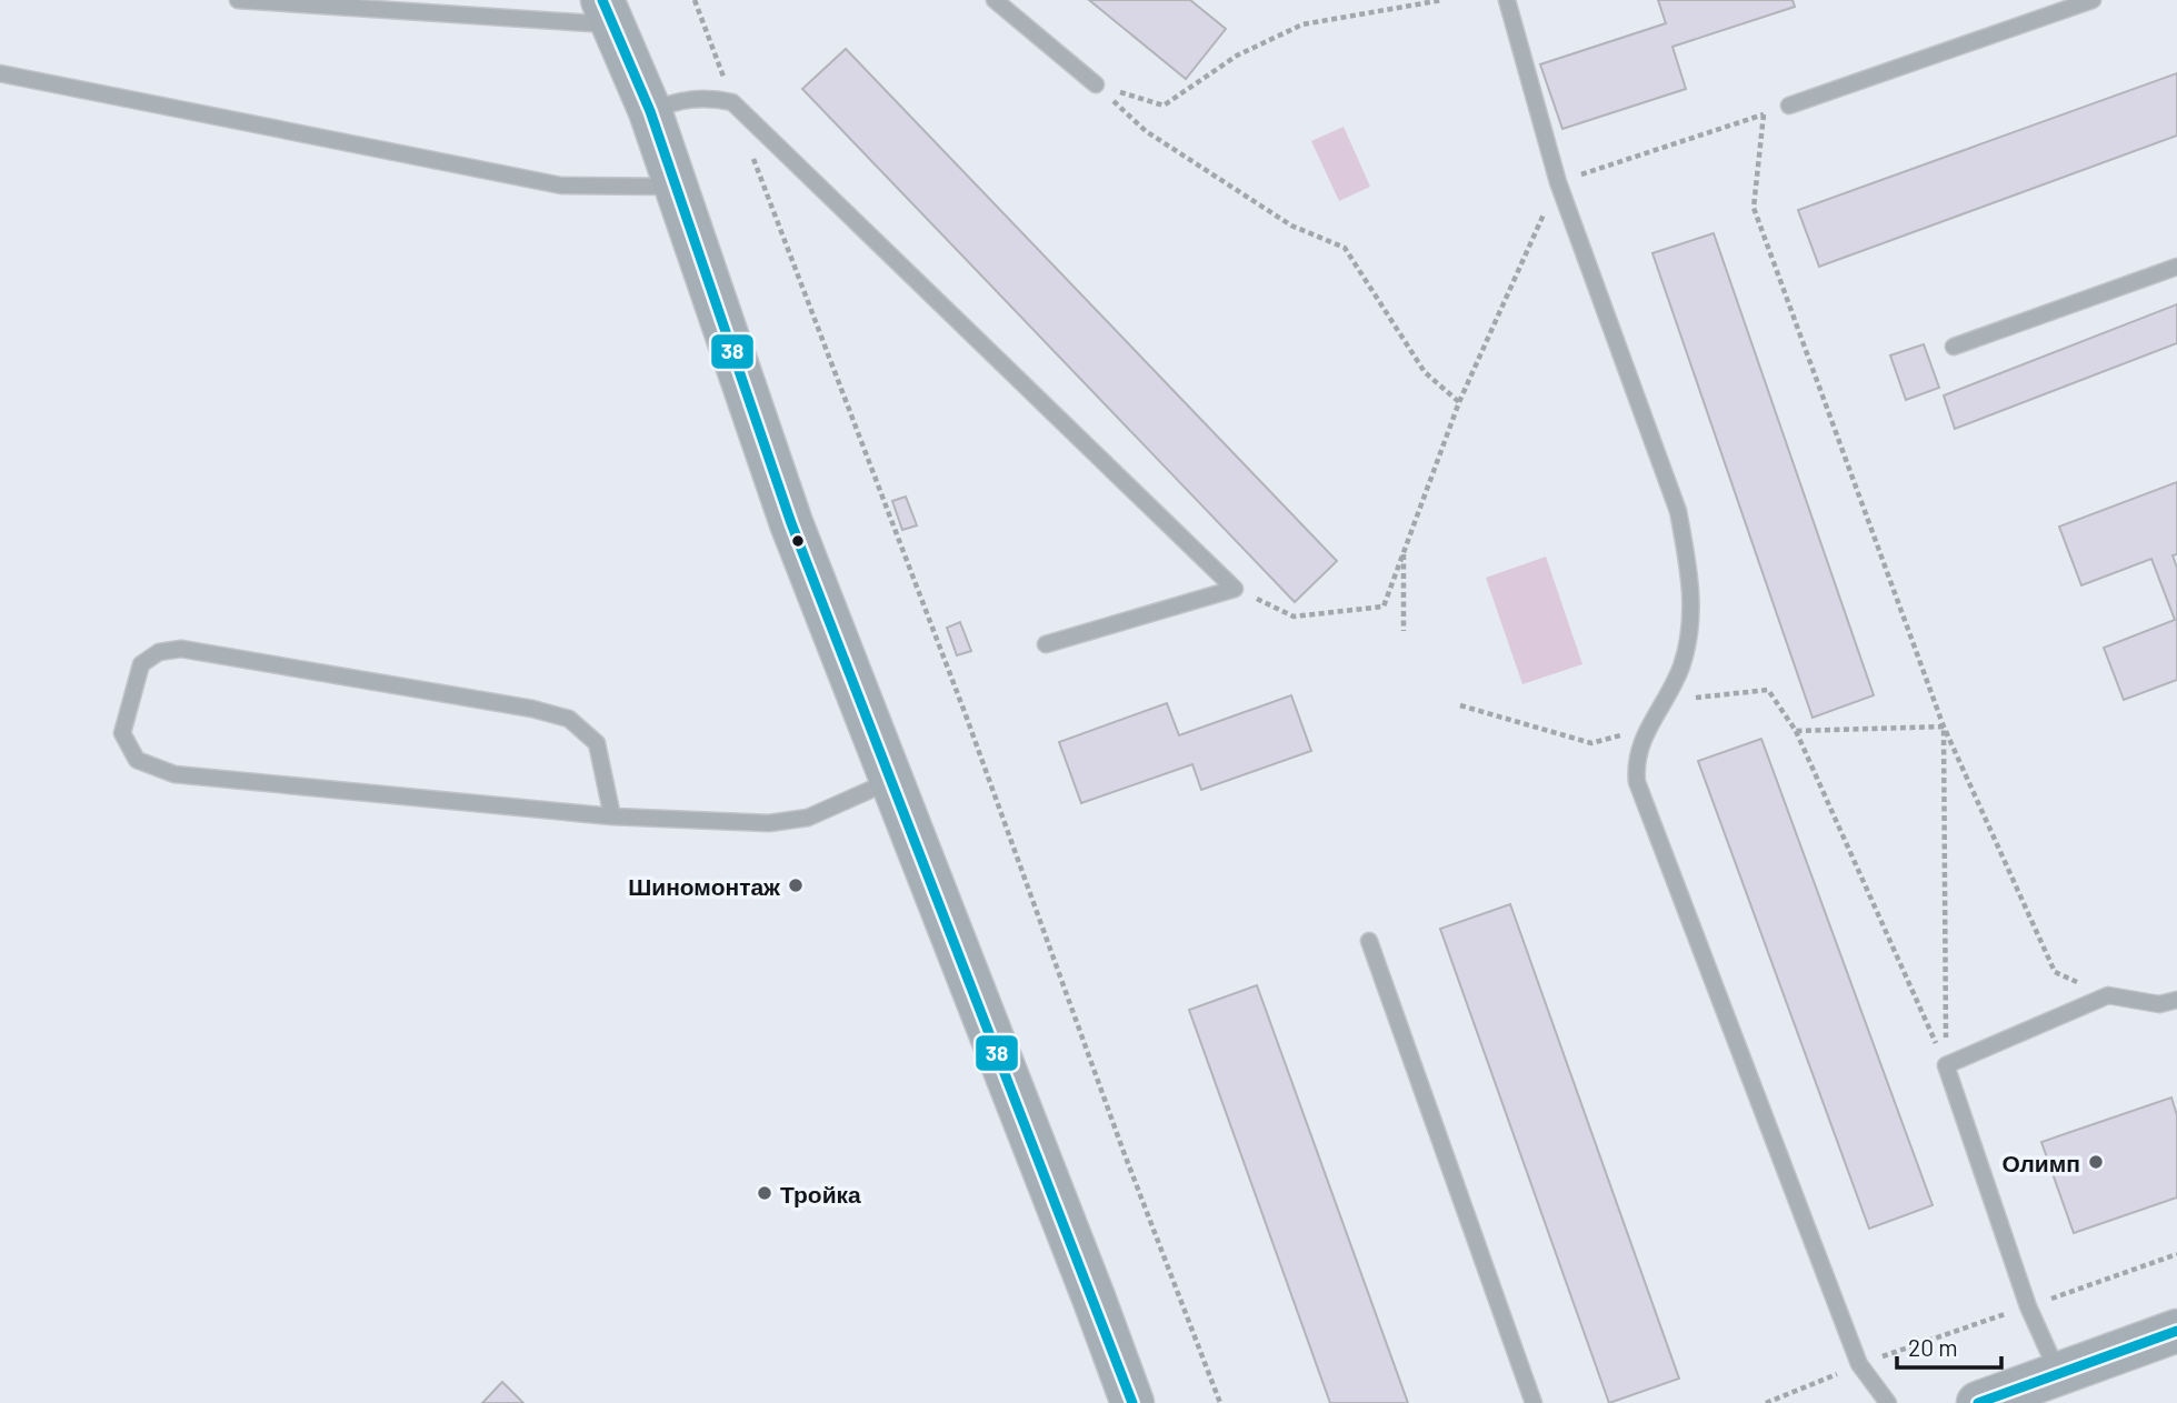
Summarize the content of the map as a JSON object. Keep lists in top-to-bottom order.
{
  "places": ["Шиномонтаж", "Олимп", "Тройка"],
  "lines": ["transit line 38"],
  "scale_bar": "20 m"
}
